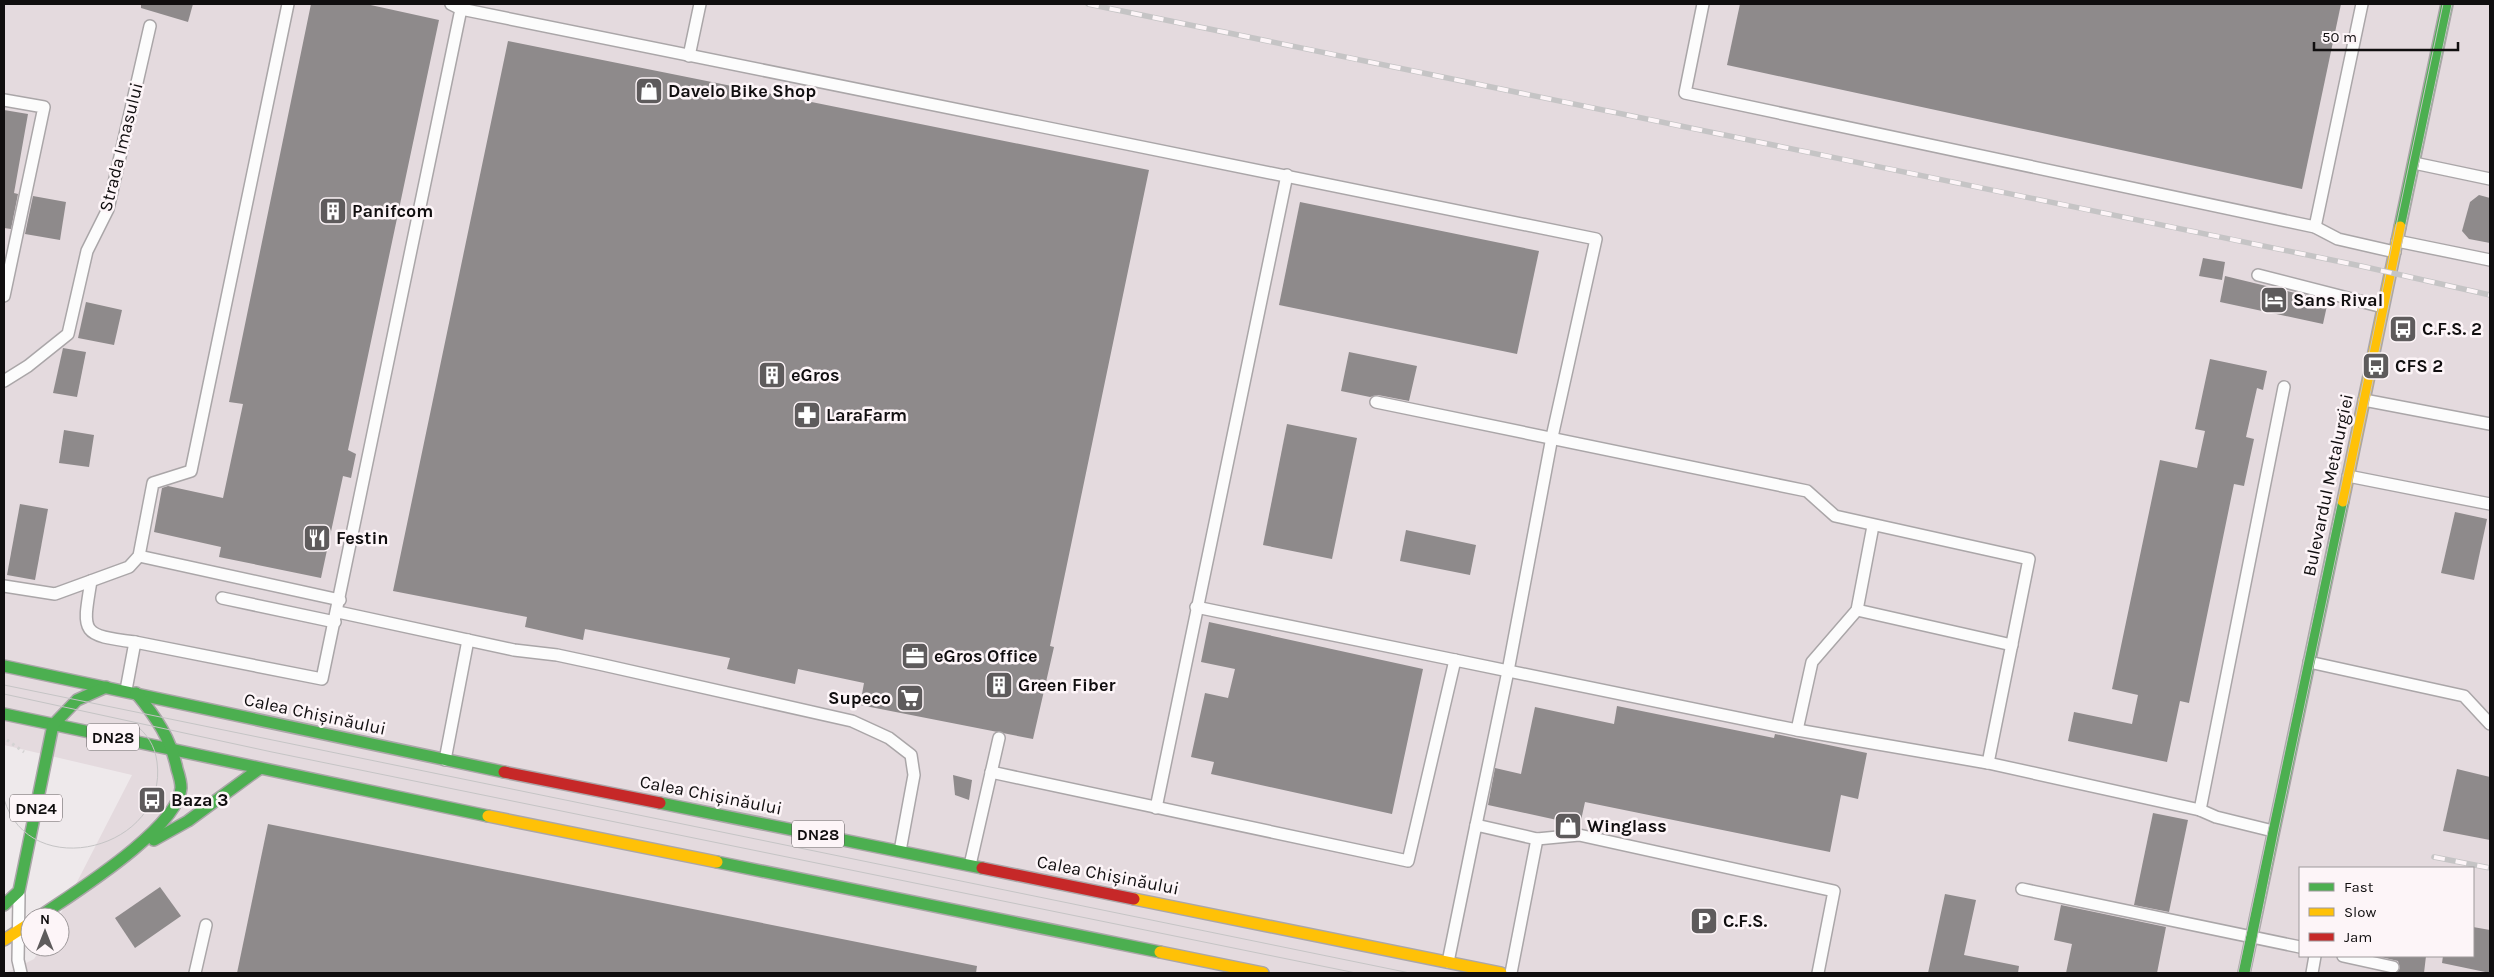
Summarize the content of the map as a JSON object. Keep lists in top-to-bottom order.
{
  "streets": {
    "main road": [
      "Bulevardul Metalurgiei",
      "Calea Chișinăului",
      "DN28",
      "DN24"
    ],
    "lane": ["Strada Imasului"]
  },
  "crossings": [
    ["DN28", "DN24"]
  ],
  "places": {
    "shop": ["Davelo Bike Shop", "Winglass"],
    "building": ["Panifcom", "eGros", "Green Fiber"],
    "hotel": ["Sans Rival"],
    "bus stop": ["C.F.S. 2", "CFS 2", "Baza 3"],
    "pharmacy": ["LaraFarm"],
    "restaurant": ["Festin"],
    "office": ["eGros Office"],
    "supermarket": ["Supeco"],
    "parking": ["C.F.S."]
  },
  "legend": ["Fast", "Slow", "Jam"],
  "scale_bar": "50 m",
  "north": "top"
}
